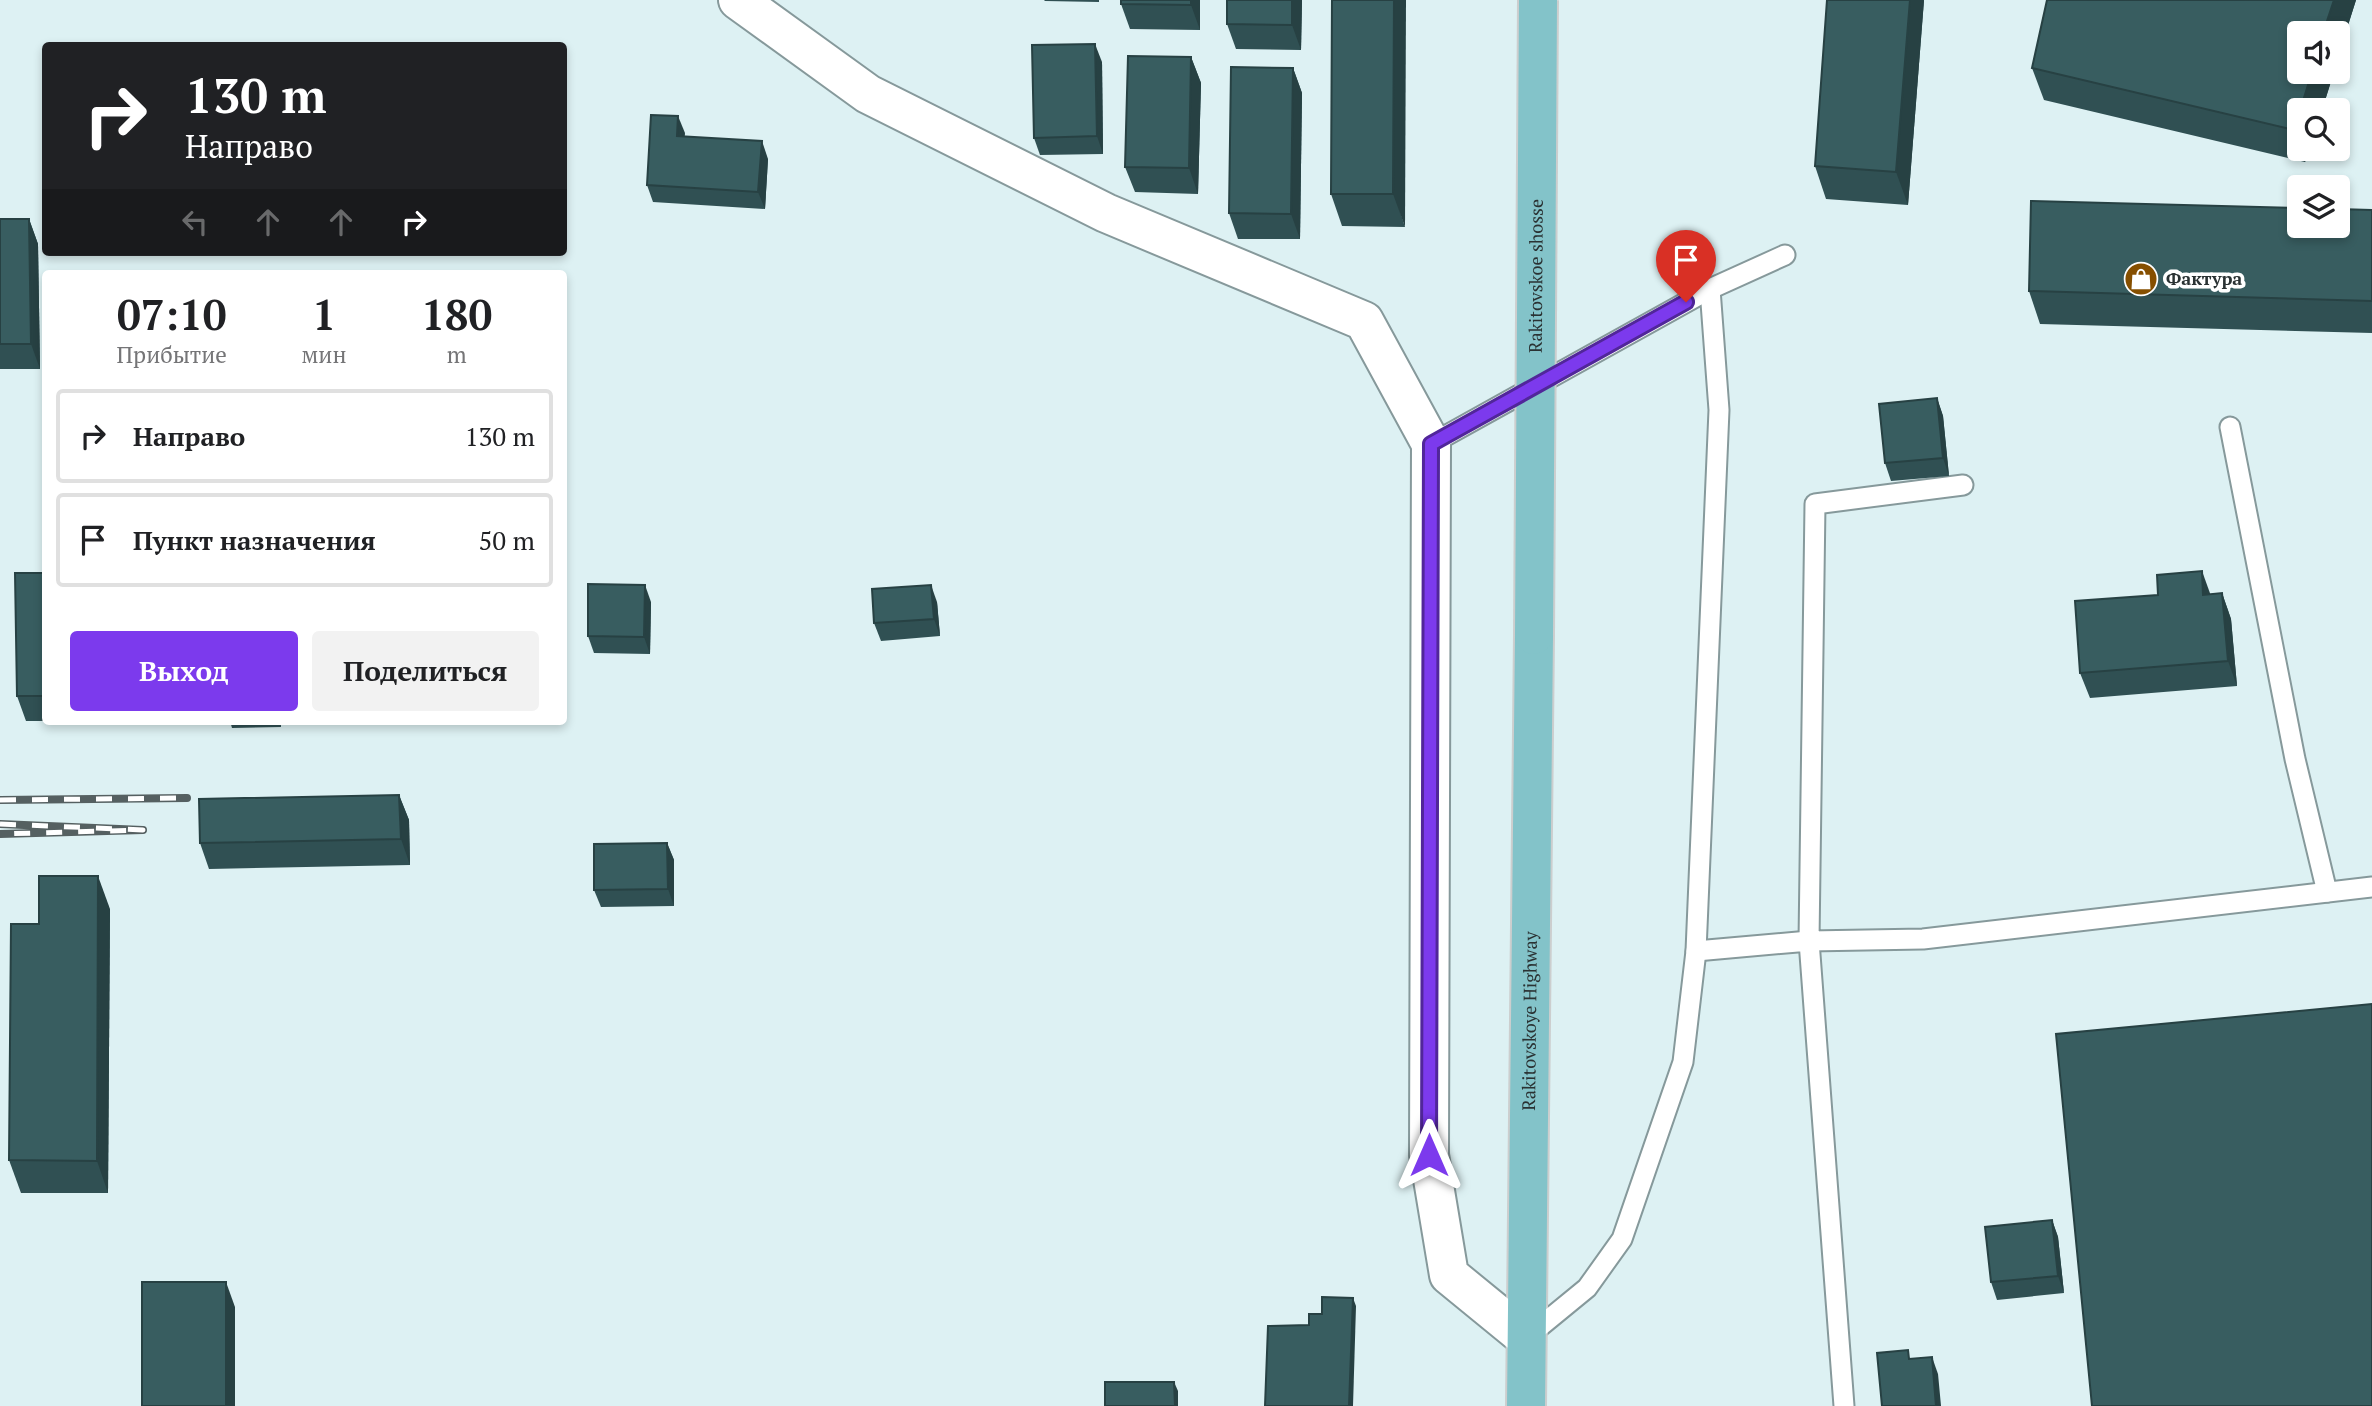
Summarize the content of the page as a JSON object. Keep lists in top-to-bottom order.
{
  "streets": {
    "main road": ["Rakitovskoe shosse", "Rakitovskoye Highway"]
  },
  "crossings": [
    ["Rakitovskoe shosse", "Rakitovskoye Highway"]
  ],
  "places": {
    "shop": ["Фактура"]
  },
  "page": {
    "turn": ["130 m", "Направо"],
    "eta": [
      "07:10",
      "Прибытие",
      "1",
      "мин",
      "180",
      "m"
    ],
    "list": [
      {
        "name": "Направо",
        "value": "130 m"
      },
      {
        "name": "Пункт назначения",
        "value": "50 m"
      }
    ],
    "buttons": ["Выход", "Поделиться"]
  }
}
